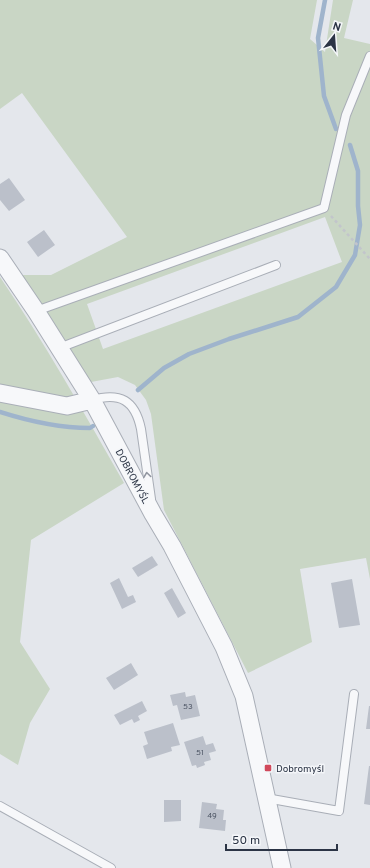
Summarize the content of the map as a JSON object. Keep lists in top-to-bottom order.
{
  "streets": {
    "street": ["DOBROMYŚL"]
  },
  "places": {
    "transit": ["Dobromyśl"]
  },
  "house_numbers": ["53", "51", "49"],
  "scale_bar": "50 m",
  "north": "top"
}
